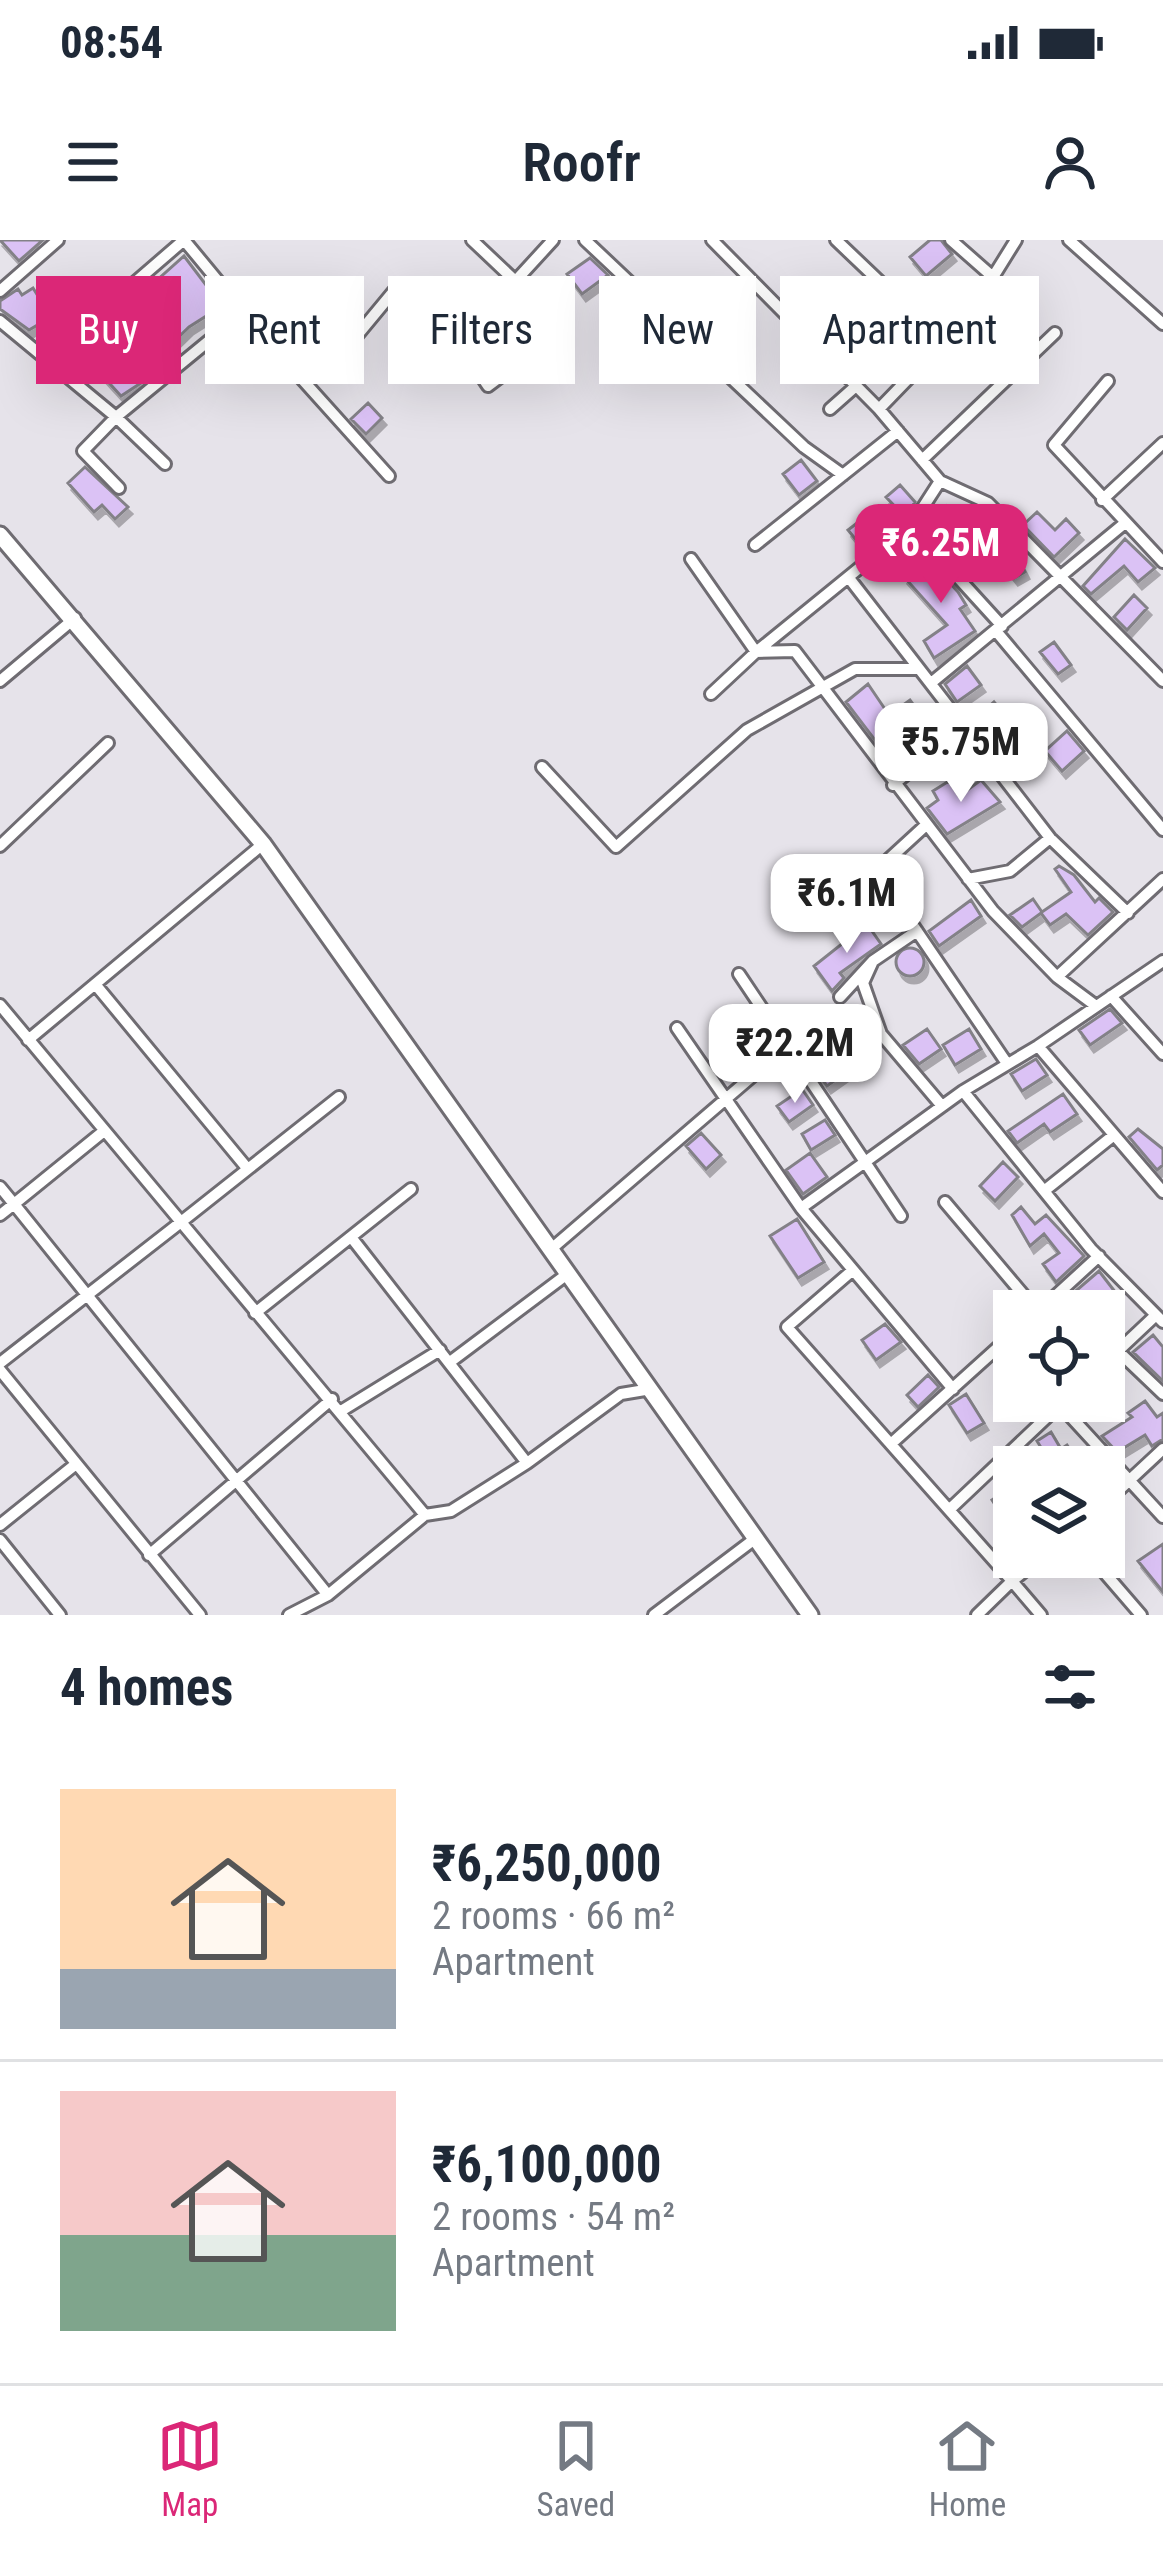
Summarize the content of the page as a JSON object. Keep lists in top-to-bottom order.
{
  "page": {
    "status": "08:54",
    "header": "Roofr",
    "chip": [
      "Buy",
      "Rent",
      "Filters",
      "New",
      "Apartment"
    ],
    "price": [
      "₹6.25M",
      "₹5.75M",
      "₹6.1M",
      "₹22.2M"
    ],
    "heading": "4 homes",
    "list": [
      {
        "name": "₹6,250,000",
        "note": "2 rooms · 66 m² · Apartment"
      },
      {
        "name": "₹6,100,000",
        "note": "2 rooms · 54 m² · Apartment"
      }
    ],
    "tabs": ["Map", "Saved", "Home"]
  }
}
